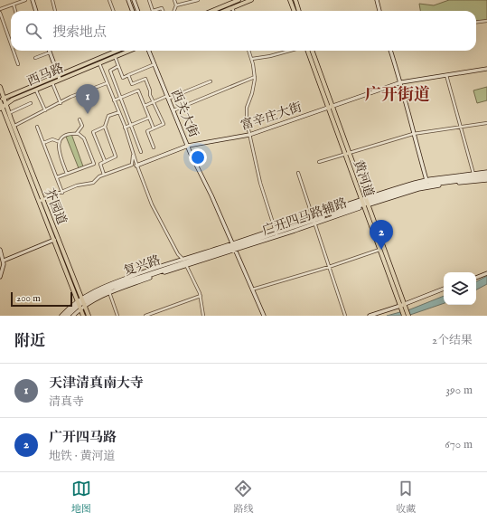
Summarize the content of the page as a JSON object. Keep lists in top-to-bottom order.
{
  "streets": {
    "main road": ["西马路", "黄河道", "芥园道"],
    "street": [
      "西关大街",
      "富辛庄大街",
      "广开四马路辅路",
      "复兴路"
    ]
  },
  "crossings": [
    ["西马路", "芥园道"],
    ["西关大街", "富辛庄大街"],
    ["西关大街", "复兴路"],
    ["富辛庄大街", "黄河道"],
    ["黄河道", "广开四马路辅路"],
    ["芥园道", "复兴路"]
  ],
  "districts": ["广开街道"],
  "scale_bar": "200 m",
  "page": {
    "search": "搜索地点",
    "pins": ["1", "2"],
    "scale": "200 m",
    "heading": ["附近", "2个结果"],
    "list": [
      {
        "mark": "1",
        "name": "天津清真南大寺",
        "note": "清真寺",
        "value": "390 m"
      },
      {
        "mark": "2",
        "name": "广开四马路",
        "note": "地铁 · 黄河道",
        "value": "670 m"
      }
    ],
    "nav": ["地图", "路线", "收藏"]
  }
}
